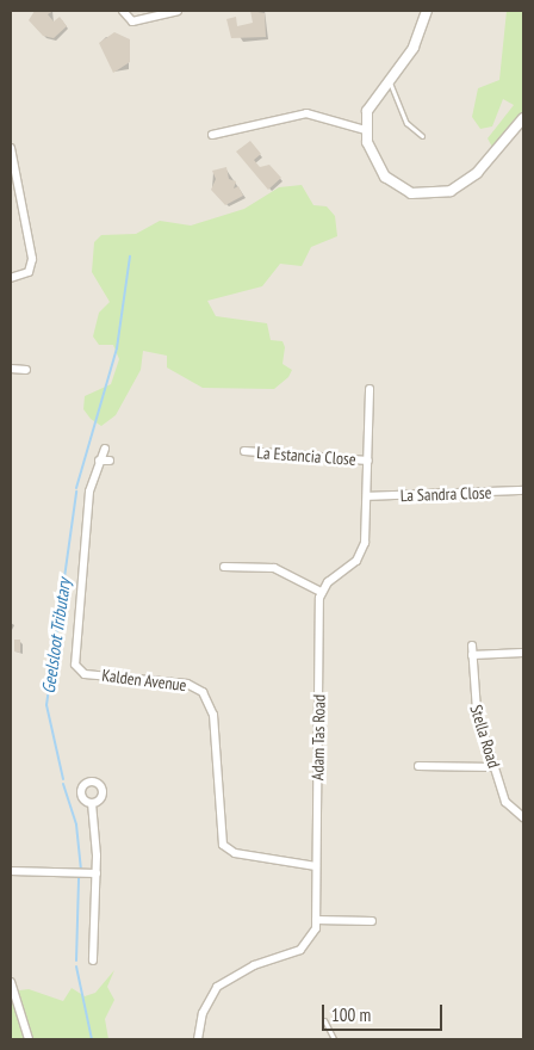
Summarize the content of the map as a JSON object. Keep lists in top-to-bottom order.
{
  "streets": {
    "street": [
      "La Estancia Close",
      "La Sandra Close",
      "Kalden Avenue",
      "Stella Road",
      "Adam Tas Road"
    ]
  },
  "crossings": [
    ["Kalden Avenue", "Adam Tas Road"]
  ],
  "water": ["Geelsloot Tributary"],
  "scale_bar": "100 m"
}
